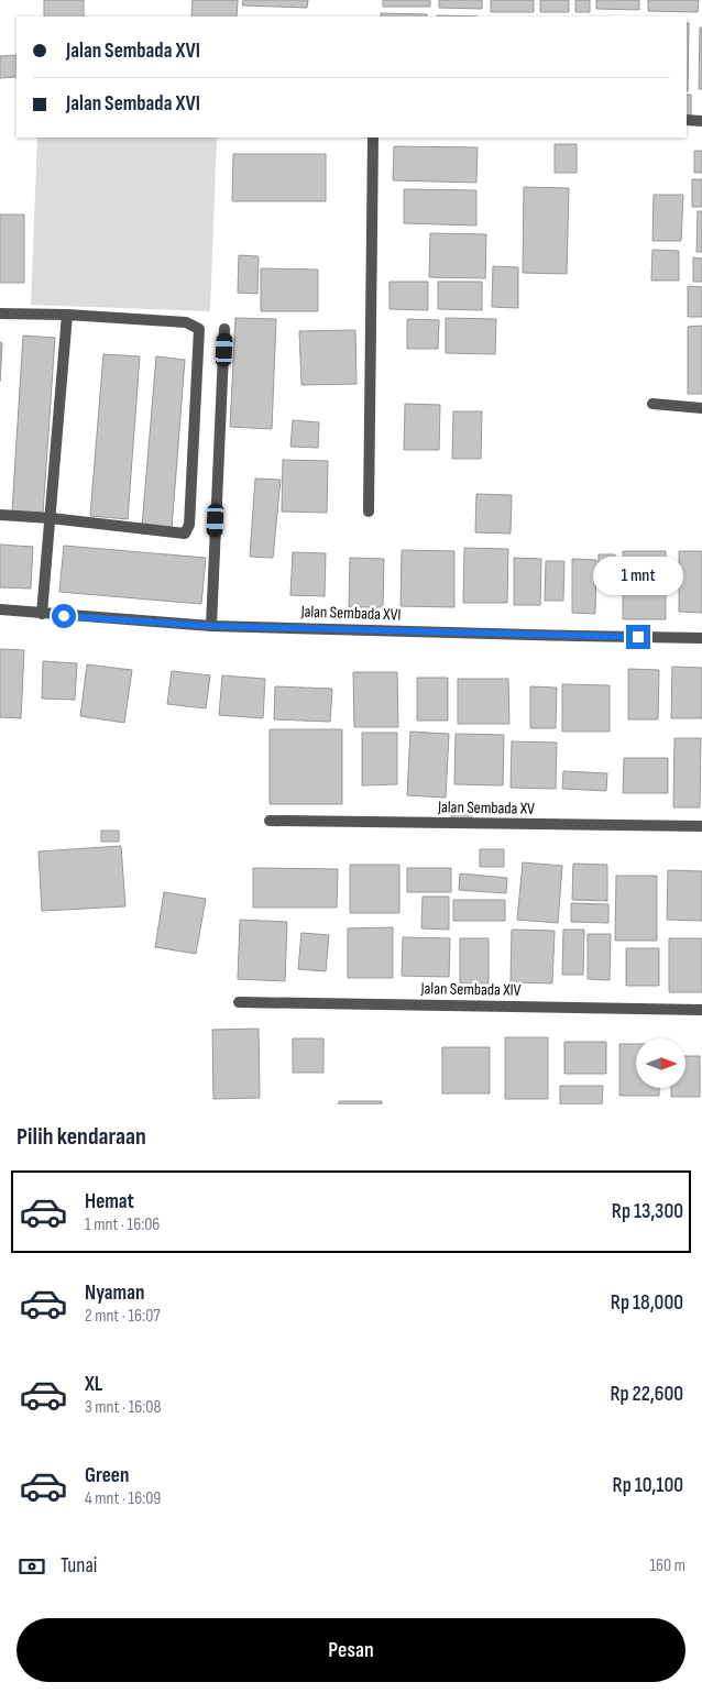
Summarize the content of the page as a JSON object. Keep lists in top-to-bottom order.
{
  "streets": {
    "street": ["Jalan Sembada XVI", "Jalan Sembada XV", "Jalan Sembada XIV"]
  },
  "north": "right",
  "page": {
    "banner": ["Jalan Sembada XVI", "Jalan Sembada XVI"],
    "bubble": "1 mnt",
    "heading": "Pilih kendaraan",
    "list": [
      {
        "name": "Hemat",
        "note": "1 mnt · 16:06",
        "value": "Rp 13,300"
      },
      {
        "name": "Nyaman",
        "note": "2 mnt · 16:07",
        "value": "Rp 18,000"
      },
      {
        "name": "XL",
        "note": "3 mnt · 16:08",
        "value": "Rp 22,600"
      },
      {
        "name": "Green",
        "note": "4 mnt · 16:09",
        "value": "Rp 10,100"
      }
    ],
    "pay": ["Tunai", "160 m"],
    "buttons": "Pesan"
  }
}
